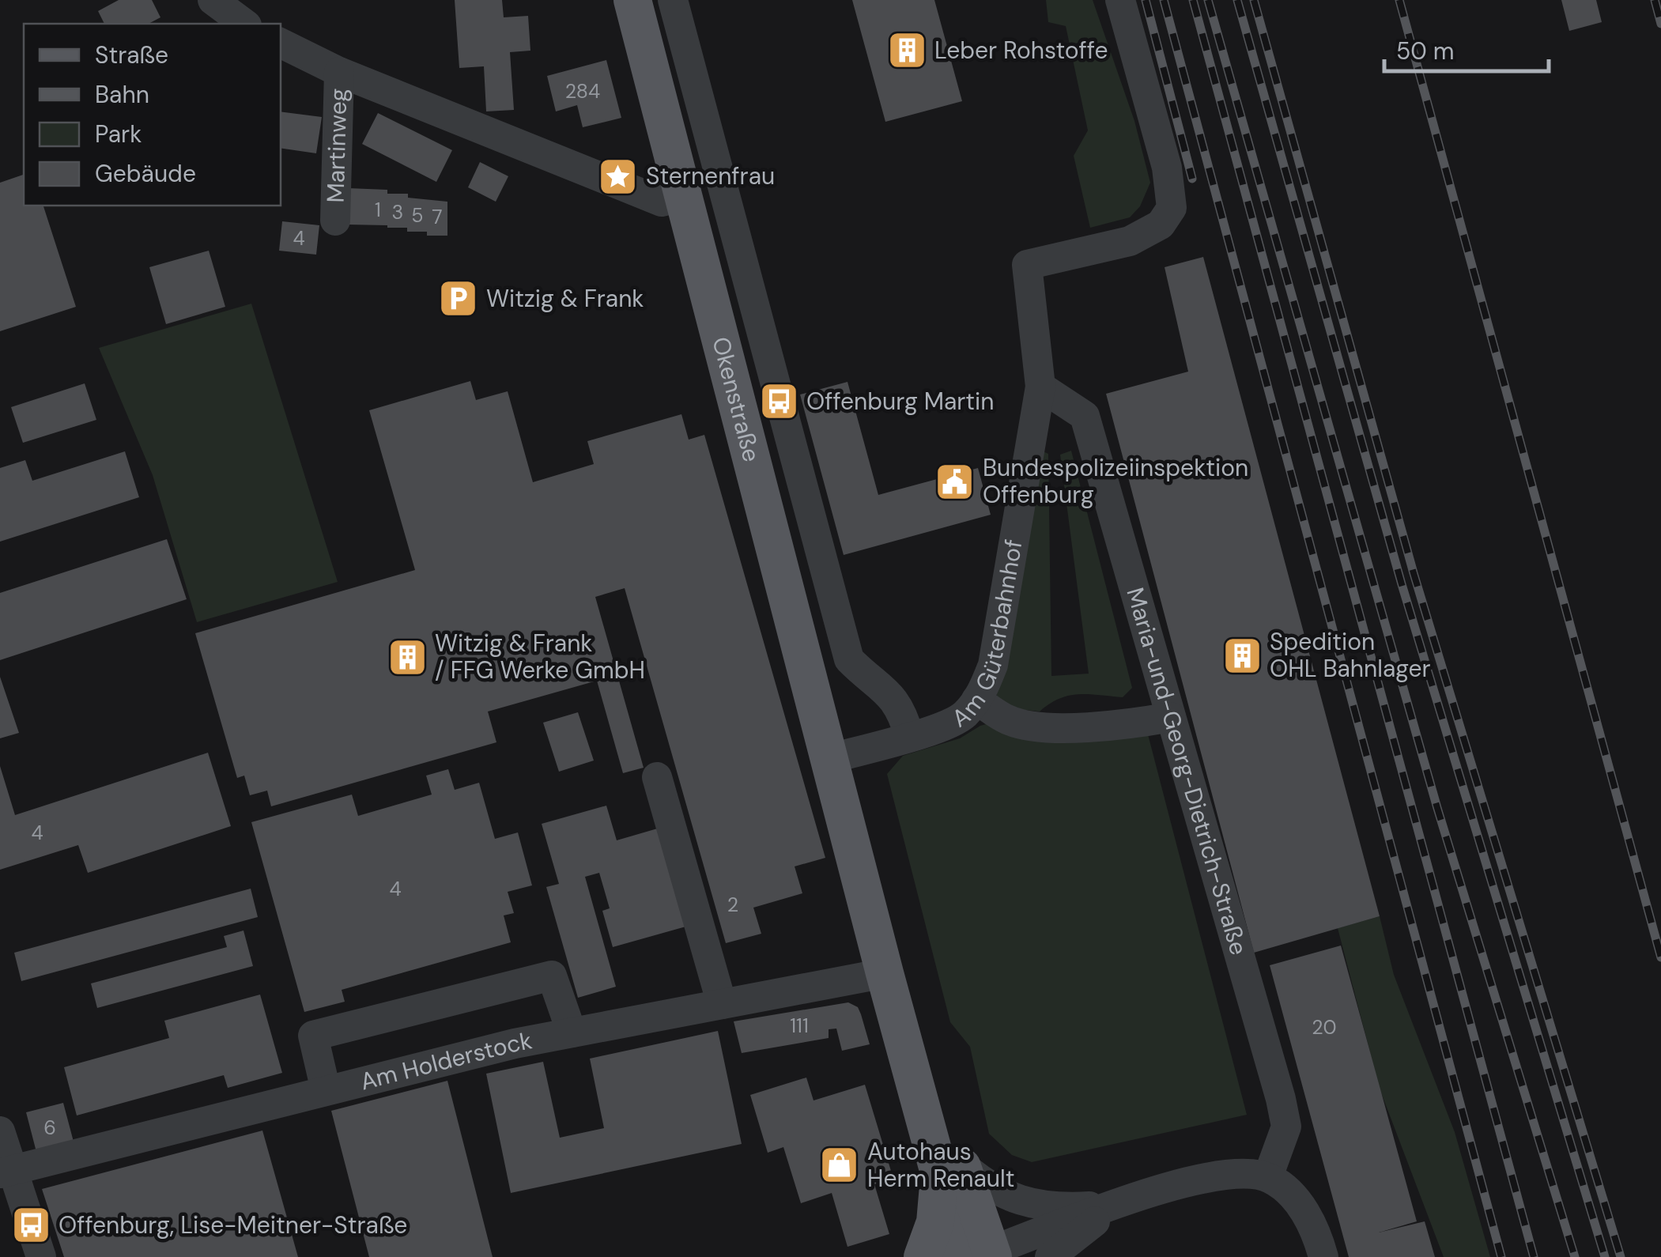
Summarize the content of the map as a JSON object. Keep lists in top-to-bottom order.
{
  "streets": {
    "main road": ["Okenstraße"],
    "street": [
      "Martinweg",
      "Am Güterbahnhof",
      "Maria-und-Georg-Dietrich-Straße",
      "Am Holderstock"
    ]
  },
  "crossings": [
    ["Okenstraße", "Am Güterbahnhof"],
    ["Okenstraße", "Am Holderstock"],
    ["Am Güterbahnhof", "Maria-und-Georg-Dietrich-Straße"]
  ],
  "places": {
    "building": ["Leber Rohstoffe", "Spedition OHL Bahnlager", "Witzig & Frank / FFG Werke GmbH"],
    "place": ["Sternenfrau"],
    "parking": ["Witzig & Frank"],
    "bus stop": ["Offenburg Martin", "Offenburg, Lise-Meitner-Straße"],
    "public building": ["Bundespolizeiinspektion Offenburg"],
    "shop": ["Autohaus Herm Renault"]
  },
  "house_numbers": [
    "284",
    "1",
    "3",
    "5",
    "7",
    "4",
    "4",
    "4",
    "2",
    "111",
    "20",
    "6"
  ],
  "legend": [
    "Straße",
    "Bahn",
    "Park",
    "Gebäude"
  ],
  "scale_bar": "50 m"
}
